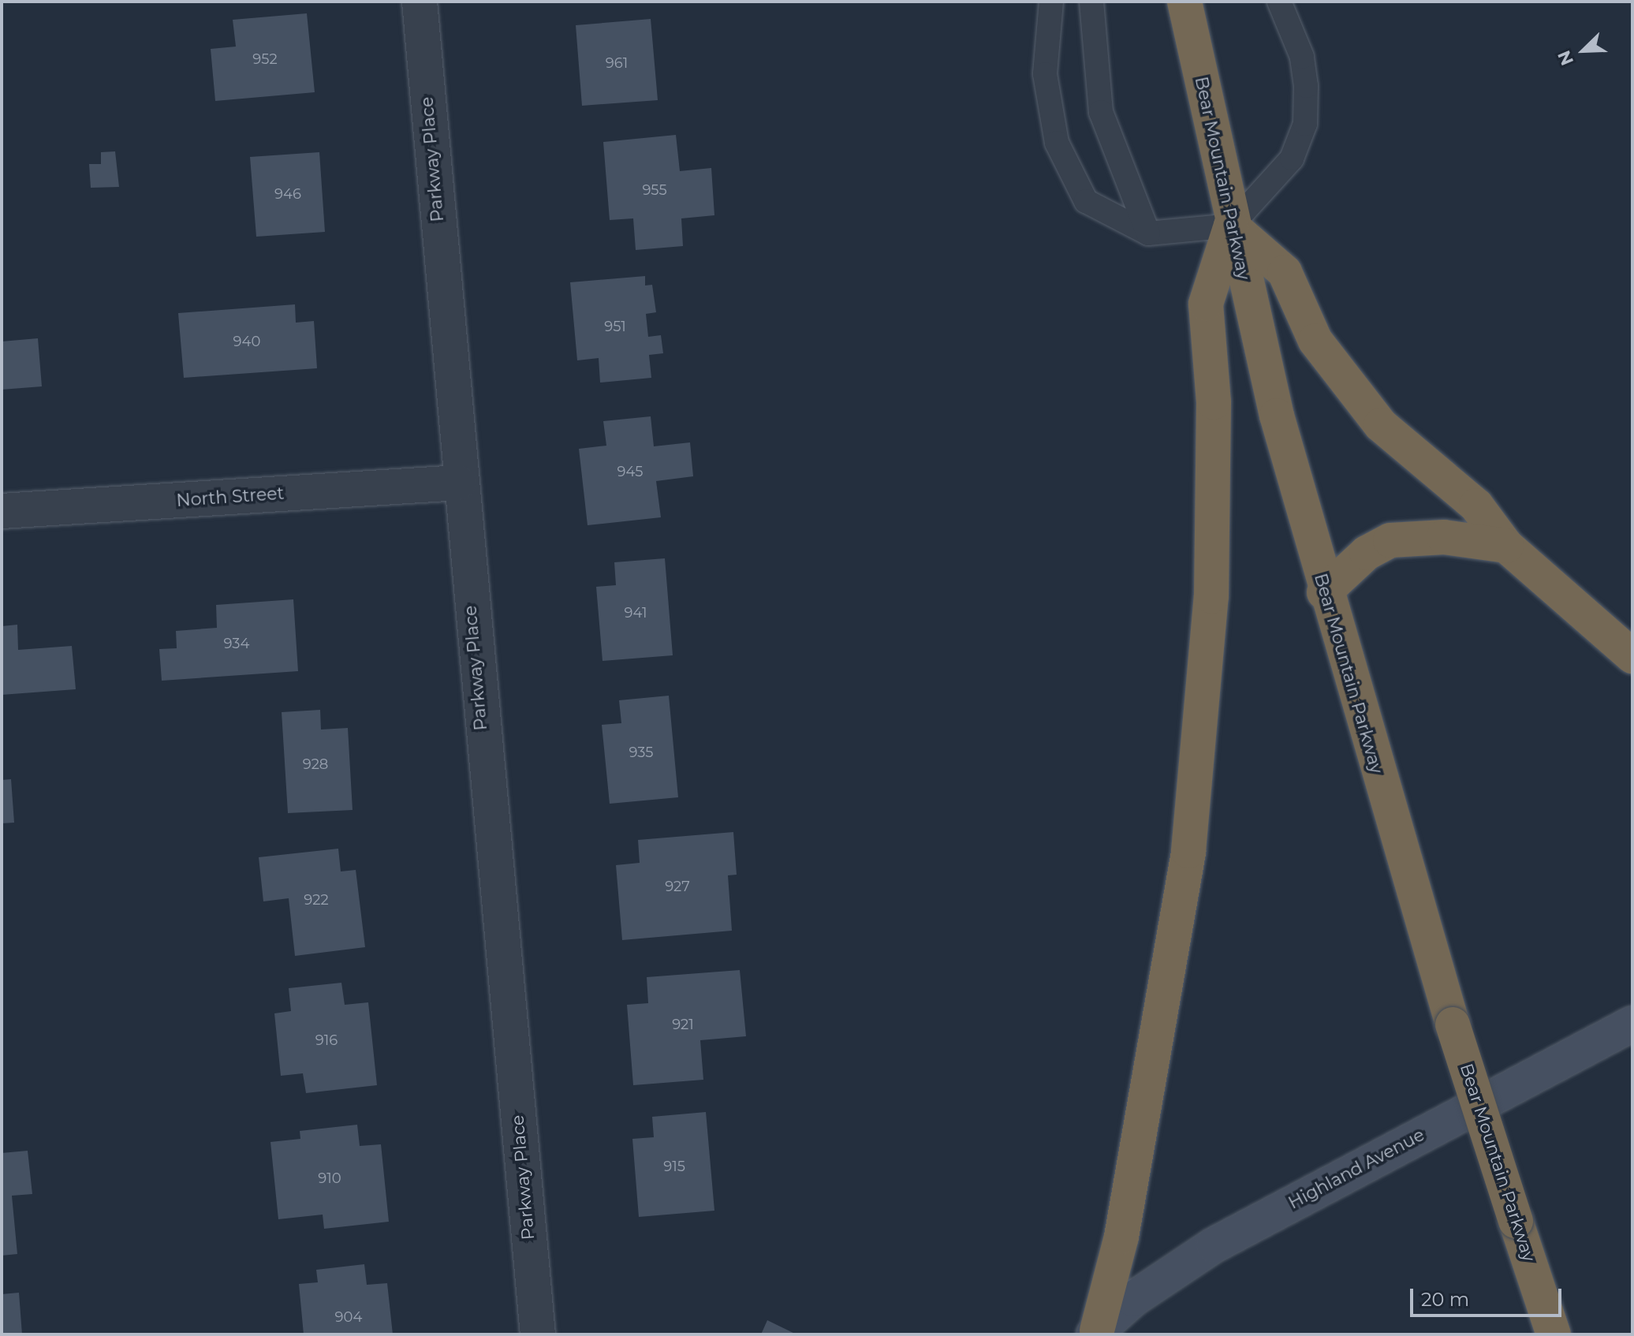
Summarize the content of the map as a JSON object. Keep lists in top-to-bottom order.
{
  "streets": {
    "highway": ["Bear Mountain Parkway"],
    "street": ["Parkway Place", "North Street", "Highland Avenue"]
  },
  "crossings": [
    ["Parkway Place", "North Street"]
  ],
  "house_numbers": [
    "952",
    "961",
    "955",
    "946",
    "951",
    "940",
    "945",
    "941",
    "934",
    "935",
    "928",
    "927",
    "922",
    "921",
    "916",
    "915",
    "910",
    "904"
  ],
  "scale_bar": "20 m",
  "north": "bottom left"
}
